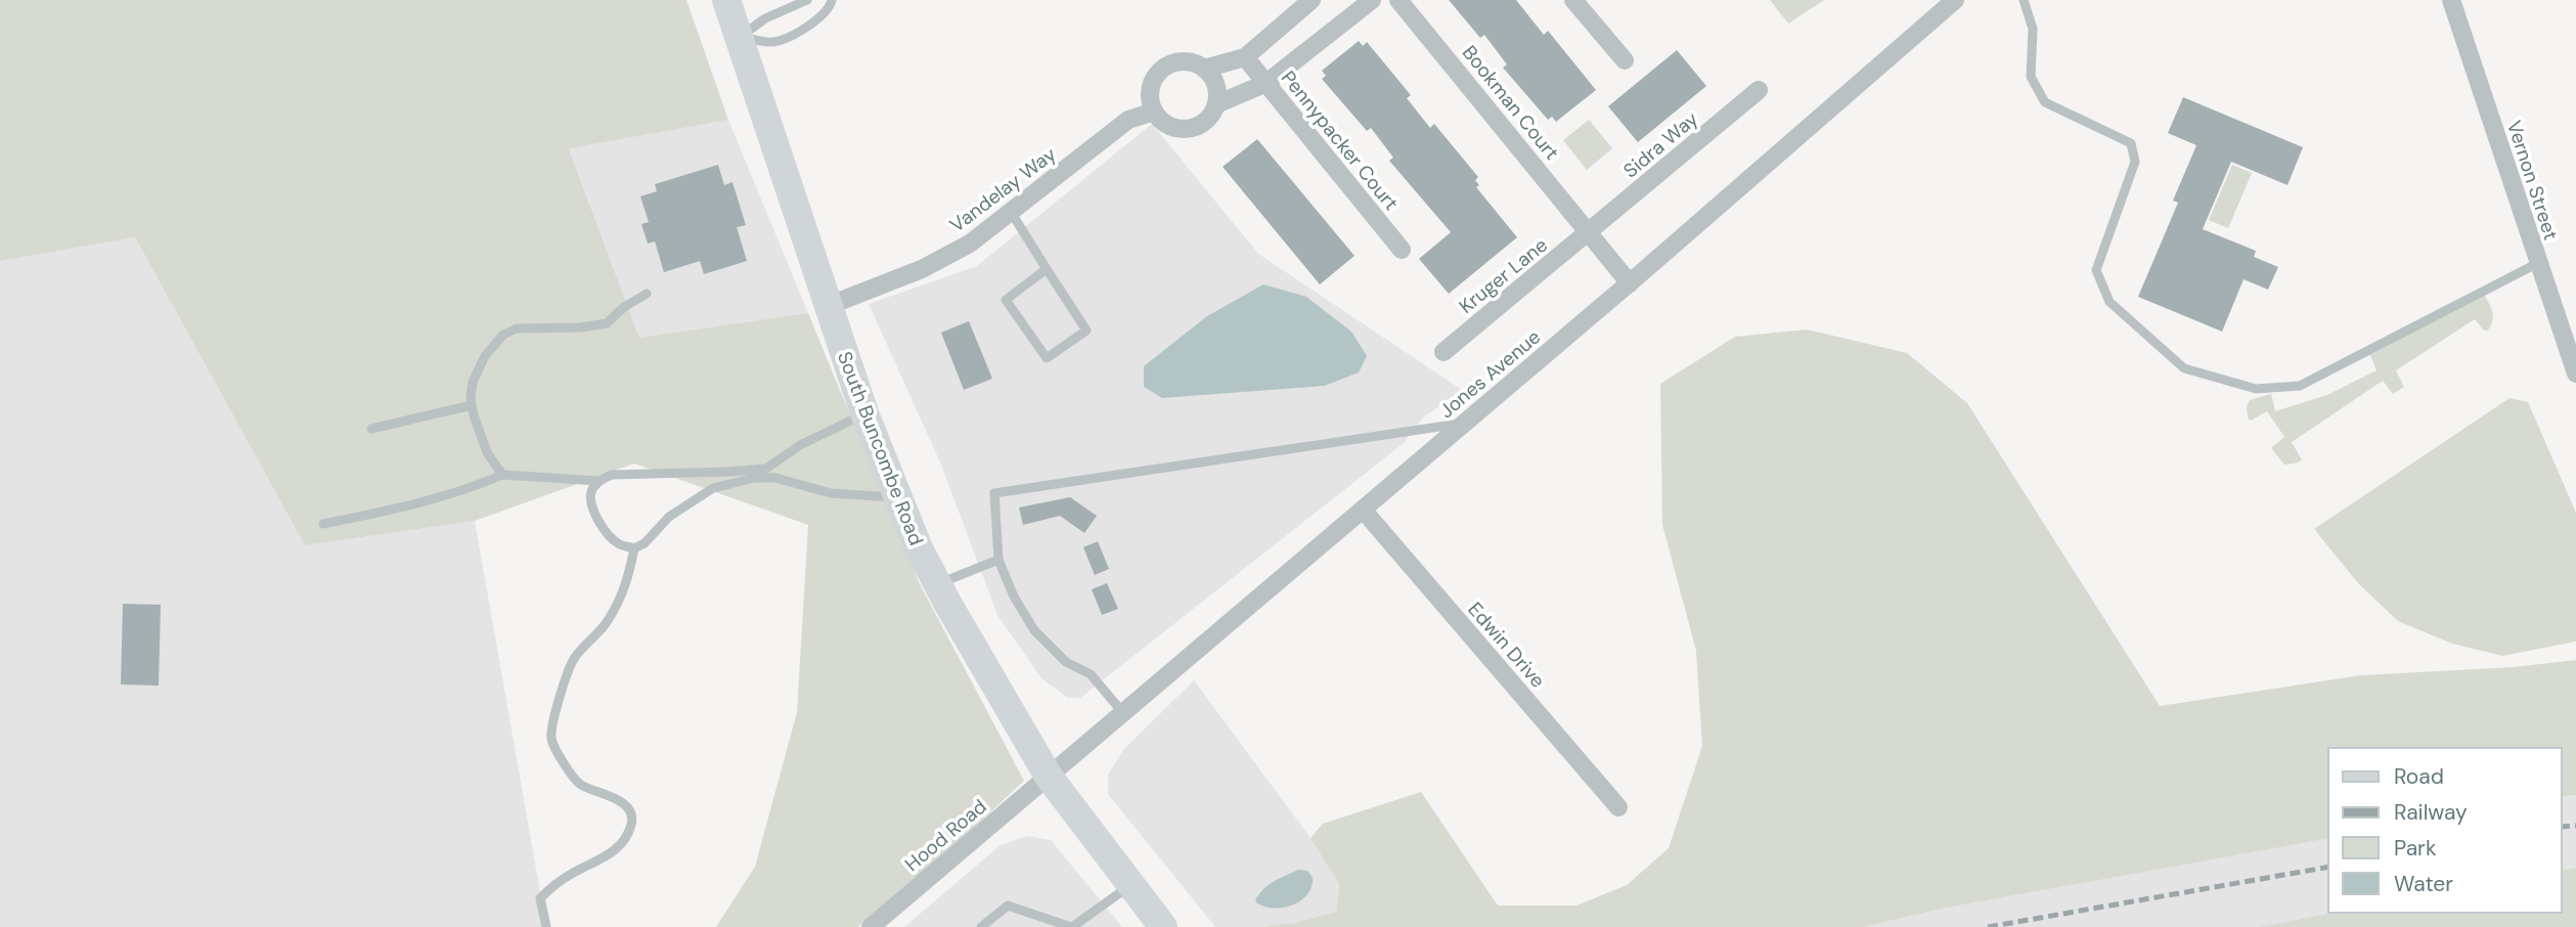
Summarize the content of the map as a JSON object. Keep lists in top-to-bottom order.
{
  "streets": {
    "main road": ["South Buncombe Road"],
    "street": [
      "Bookman Court",
      "Pennypacker Court",
      "Sidra Way",
      "Vernon Street",
      "Vandelay Way",
      "Kruger Lane",
      "Jones Avenue",
      "Edwin Drive",
      "Hood Road"
    ]
  },
  "crossings": [
    ["Bookman Court", "Sidra Way"],
    ["Bookman Court", "Kruger Lane"],
    ["Bookman Court", "Jones Avenue"],
    ["Sidra Way", "Kruger Lane"],
    ["Vandelay Way", "South Buncombe Road"],
    ["Jones Avenue", "South Buncombe Road"],
    ["Jones Avenue", "Edwin Drive"],
    ["Jones Avenue", "Hood Road"],
    ["South Buncombe Road", "Hood Road"]
  ],
  "legend": [
    "Road",
    "Railway",
    "Park",
    "Water"
  ]
}
